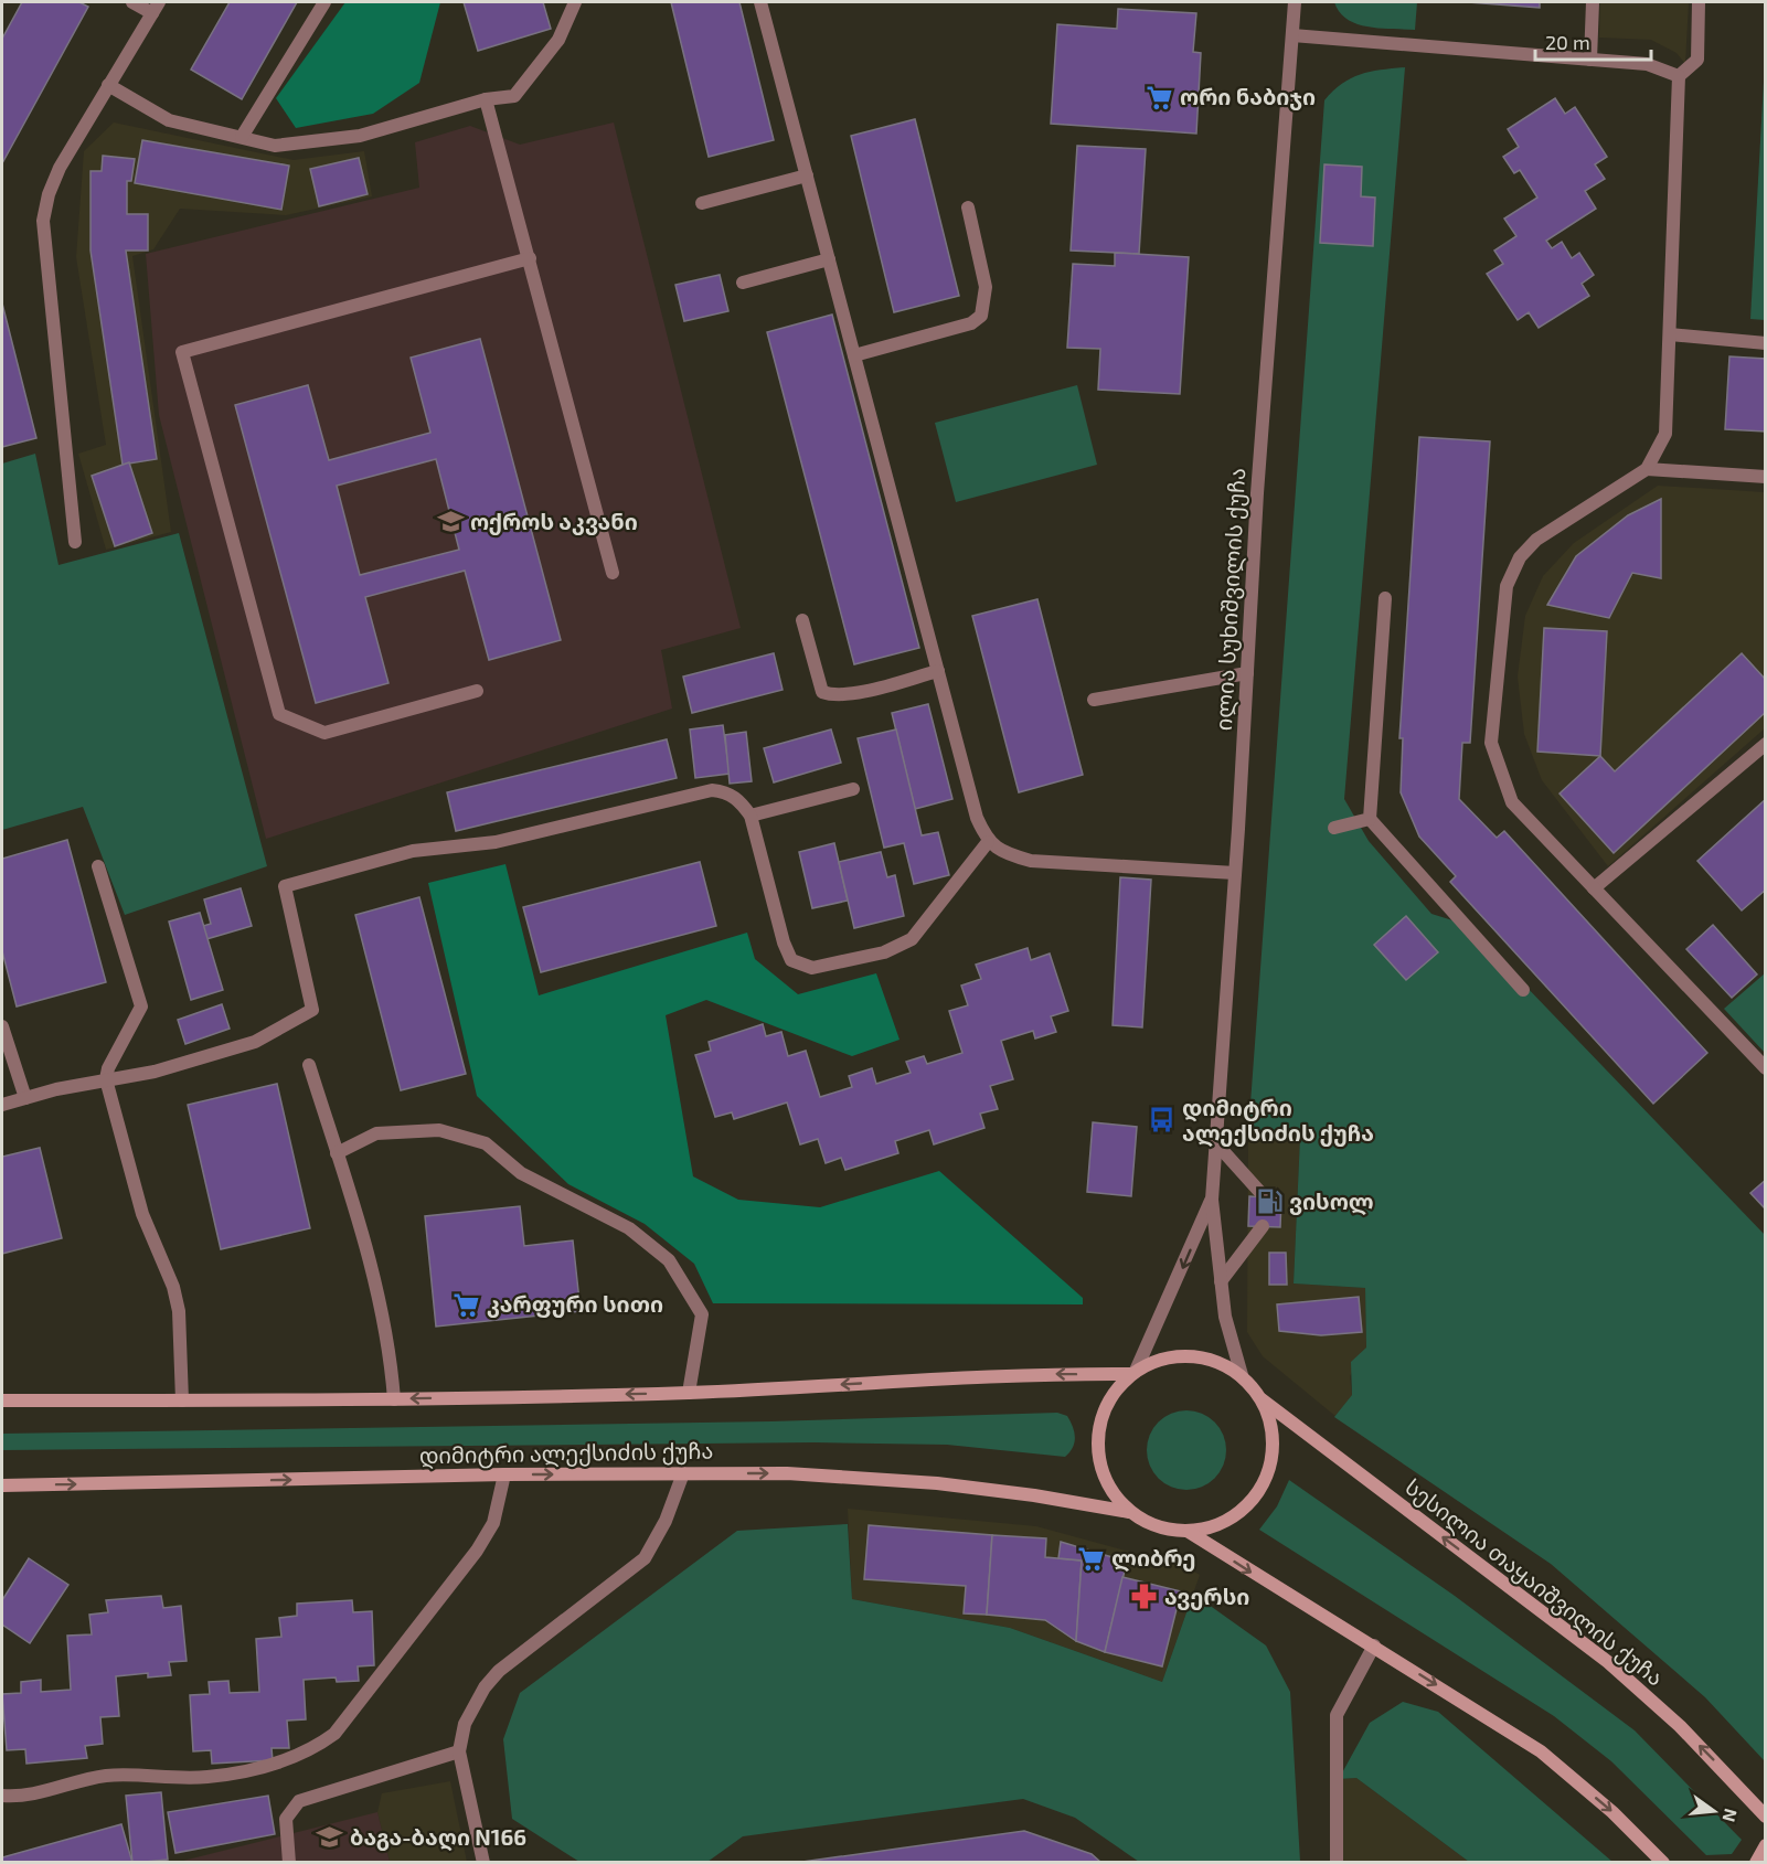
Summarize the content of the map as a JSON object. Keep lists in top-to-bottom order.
{
  "streets": {
    "main road": ["დიმიტრი ალექსიძის ქუჩა", "სესილია თაყაიშვილის ქუჩა"],
    "street": ["ილია სუხიშვილის ქუჩა"]
  },
  "crossings": [
    ["ილია სუხიშვილის ქუჩა", "დიმიტრი ალექსიძის ქუჩა"],
    ["ილია სუხიშვილის ქუჩა", "სესილია თაყაიშვილის ქუჩა"],
    ["დიმიტრი ალექსიძის ქუჩა", "სესილია თაყაიშვილის ქუჩა"]
  ],
  "places": {
    "supermarket": ["ორი ნაბიჯი", "კარფური სითი", "ლიბრე"],
    "school or university": ["ოქროს აკვანი", "ბაგა-ბაღი N166"],
    "bus stop": ["დიმიტრი ალექსიძის ქუჩა"],
    "fuel station": ["ვისოლ"],
    "pharmacy": ["ავერსი"]
  },
  "scale_bar": "20 m",
  "north": "right"
}
